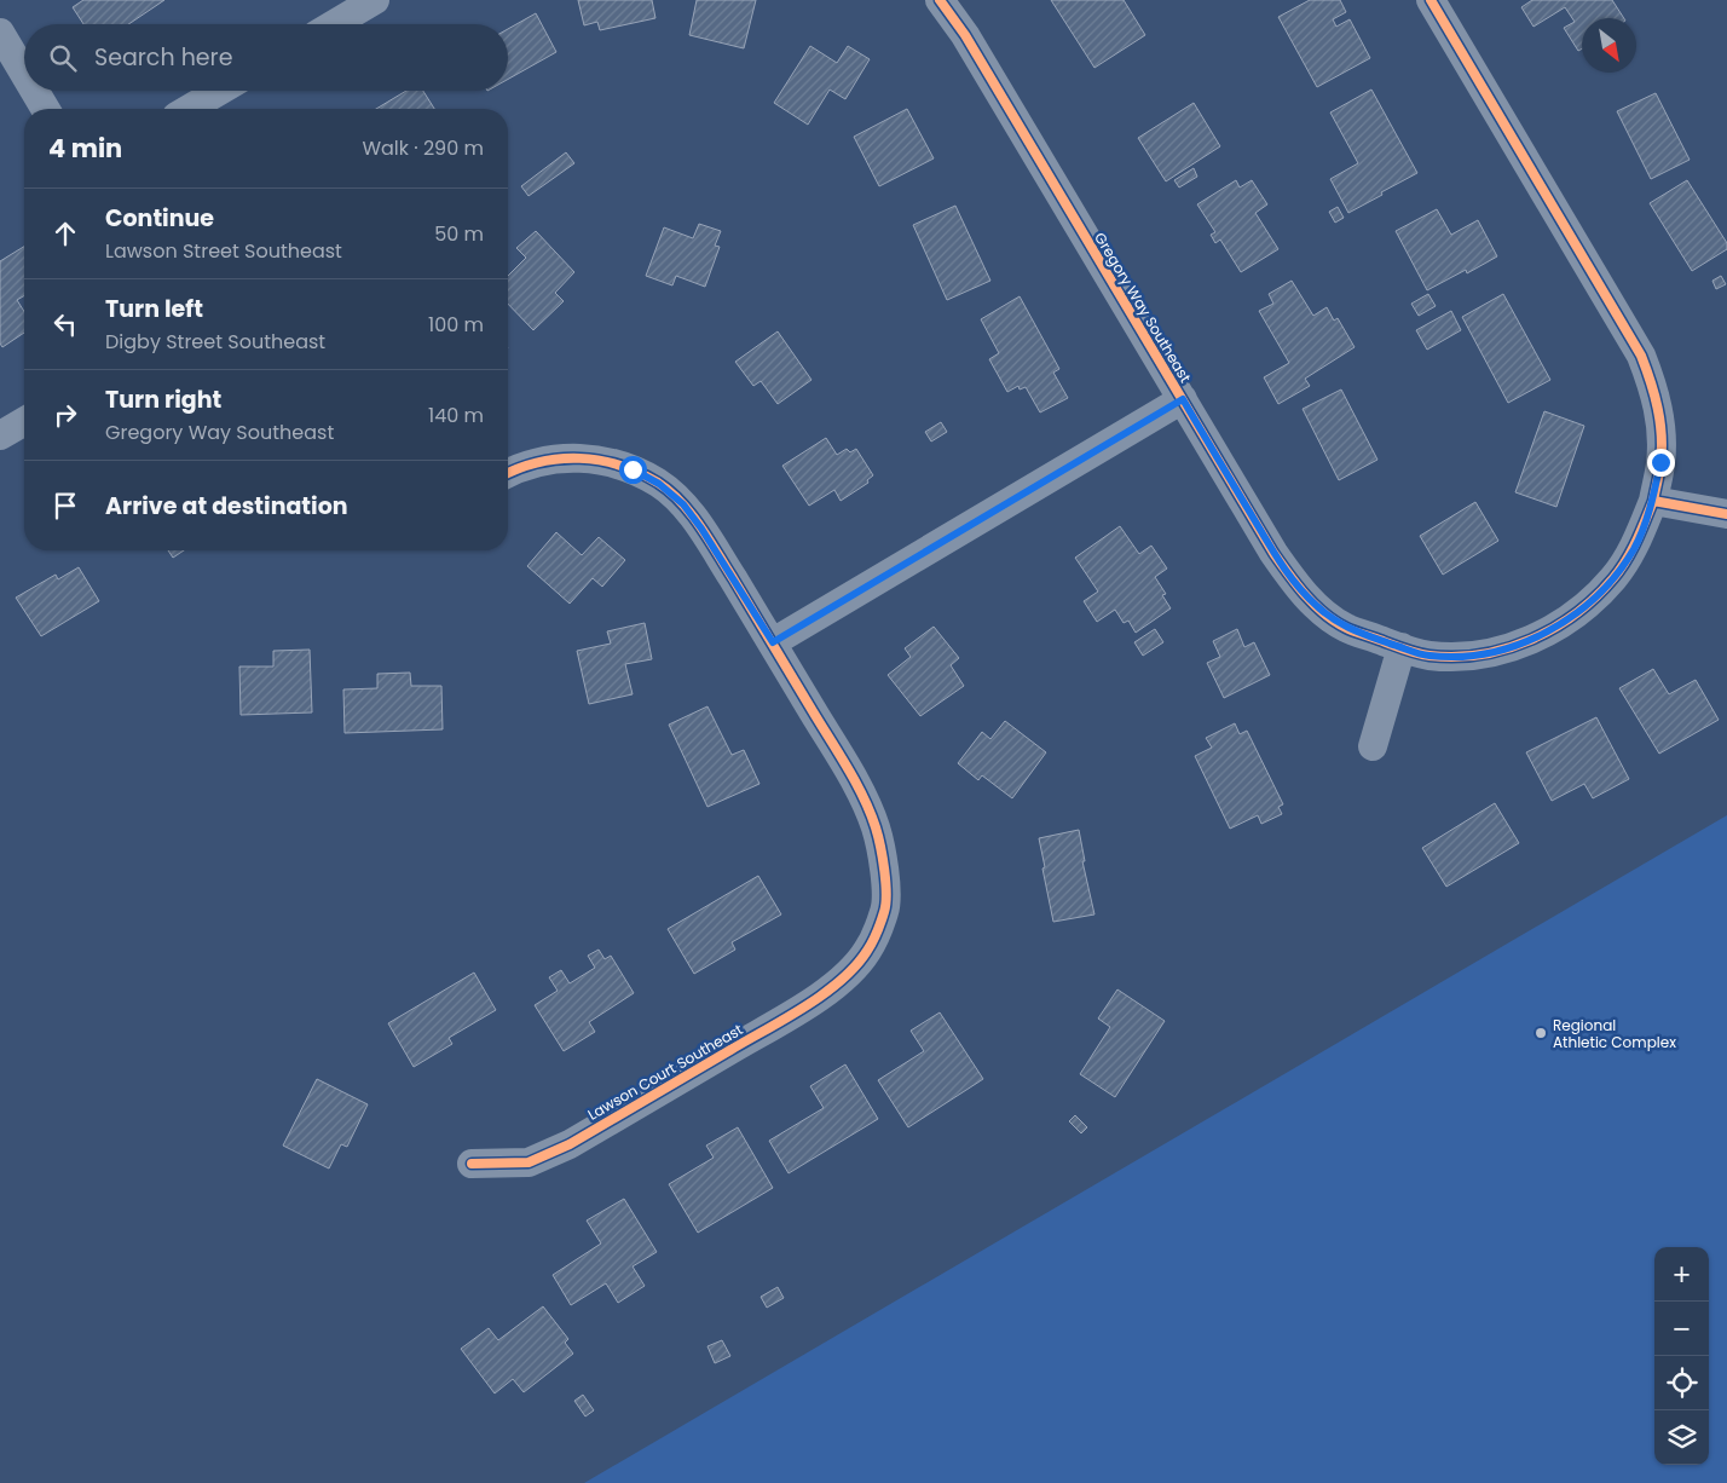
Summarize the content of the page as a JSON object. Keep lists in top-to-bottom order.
{
  "streets": {
    "street": ["Gregory Way Southeast", "Lawson Court Southeast"]
  },
  "places": ["Regional Athletic Complex"],
  "north": "bottom right",
  "page": {
    "search": "Search here",
    "heading": ["4 min", "Walk · 290 m"],
    "list": [
      ["Continue", "Lawson Street Southeast", "50 m"],
      ["Turn left", "Digby Street Southeast", "100 m"],
      ["Turn right", "Gregory Way Southeast", "140 m"],
      "Arrive at destination"
    ],
    "map_buttons": ["+", "−"]
  }
}
